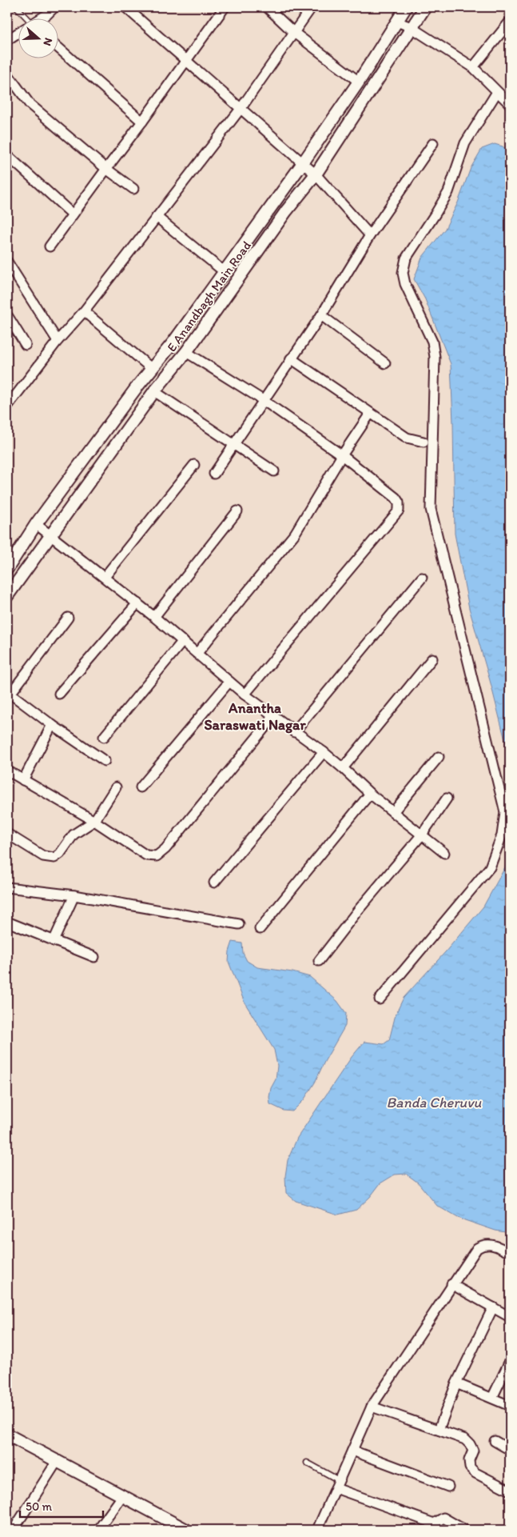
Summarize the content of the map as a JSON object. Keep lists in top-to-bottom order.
{
  "streets": {
    "street": ["E Anandbagh Main Road"]
  },
  "districts": ["Anantha Saraswati Nagar"],
  "water": ["Banda Cheruvu"],
  "scale_bar": "50 m",
  "north": "right"
}
